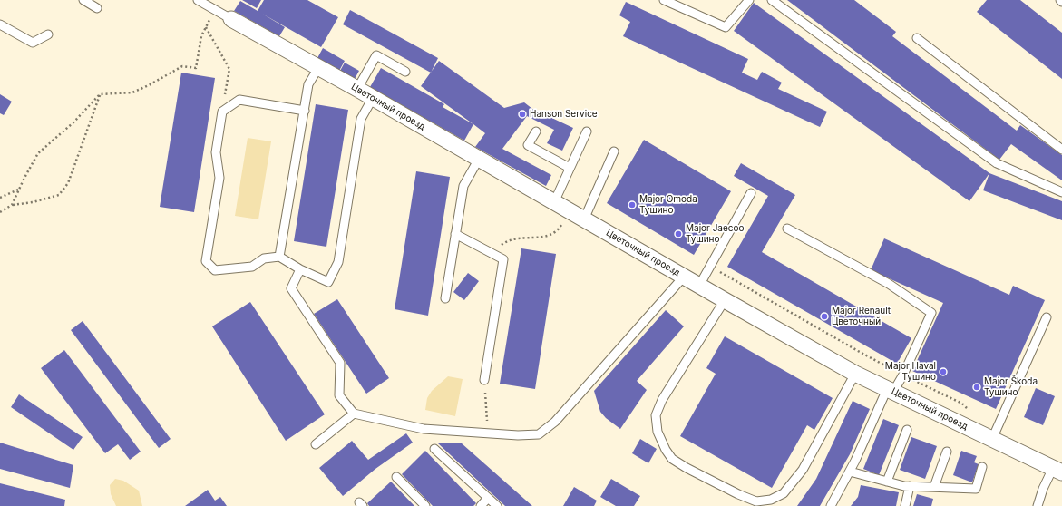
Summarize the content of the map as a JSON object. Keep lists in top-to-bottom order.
{
  "streets": {
    "street": ["Цветочный проезд"]
  },
  "places": [
    "Hanson Service",
    "Major Omoda Тушино",
    "Major Jaecoo Тушино",
    "Major Renault Цветочный",
    "Major Haval Тушино",
    "Major Škoda Тушино"
  ]
}
